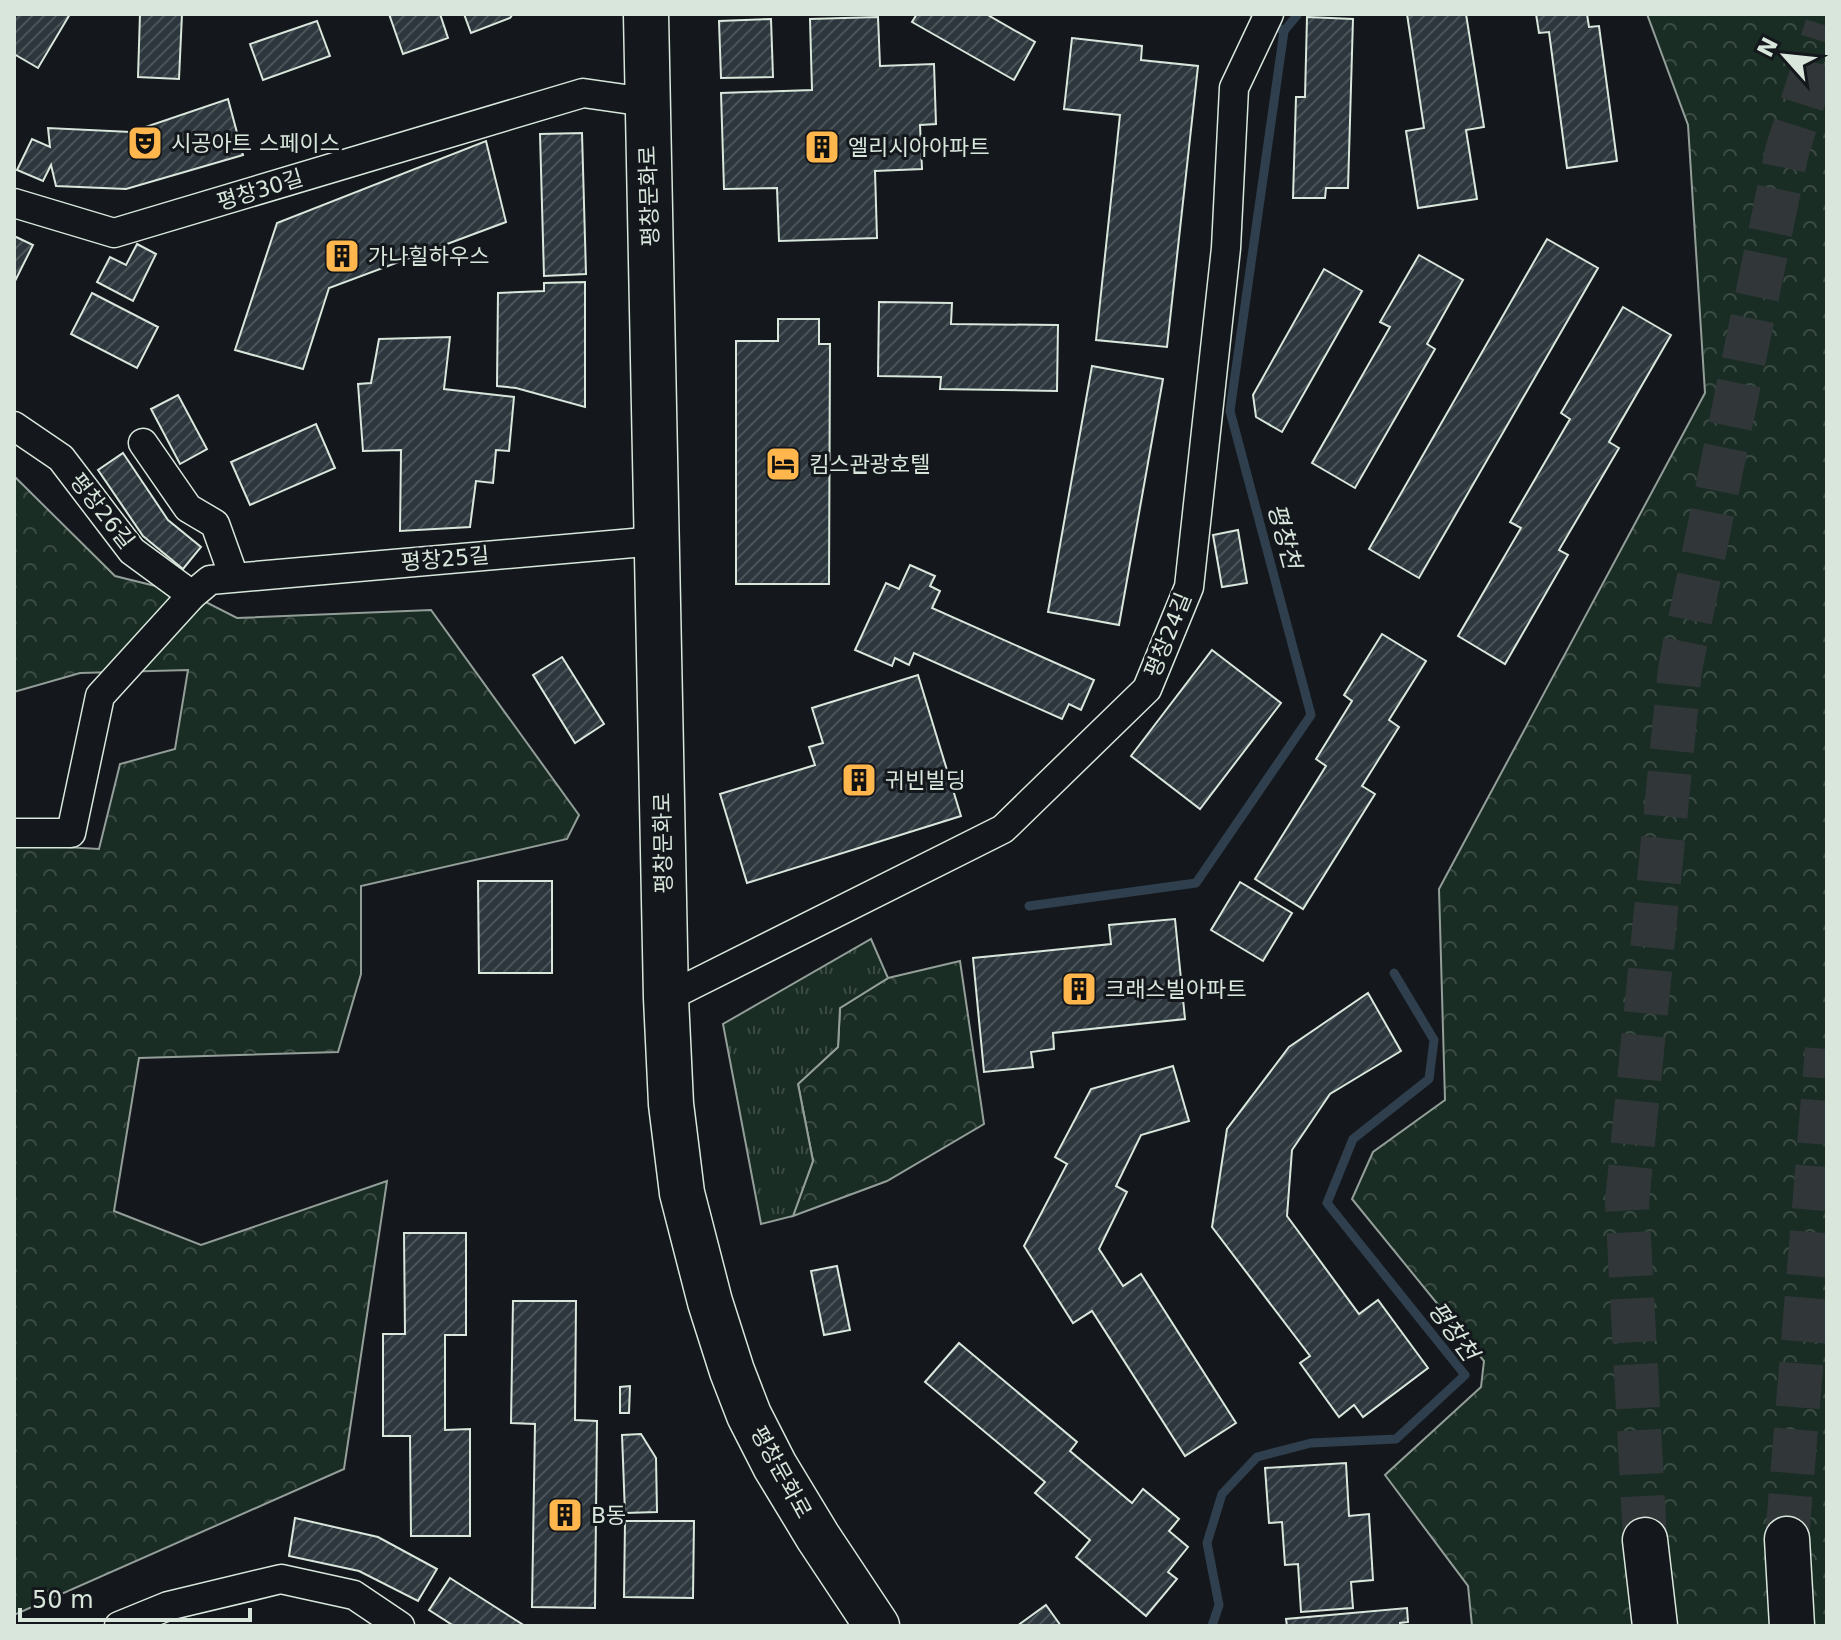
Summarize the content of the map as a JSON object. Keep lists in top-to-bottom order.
{
  "streets": {
    "main road": ["평창문화로"],
    "street": [
      "평창30길",
      "평창26길",
      "평창25길",
      "평창24길"
    ]
  },
  "crossings": [
    ["평창30길", "평창문화로"],
    ["평창문화로", "평창25길"],
    ["평창문화로", "평창24길"],
    ["평창26길", "평창25길"]
  ],
  "water": ["평창천"],
  "places": {
    "theatre": ["시공아트 스페이스"],
    "building": [
      "엘리시아아파트",
      "가나힐하우스",
      "귀빈빌딩",
      "크래스빌아파트",
      "B동"
    ],
    "hotel": ["킴스관광호텔"]
  },
  "scale_bar": "50 m",
  "north": "top left"
}
